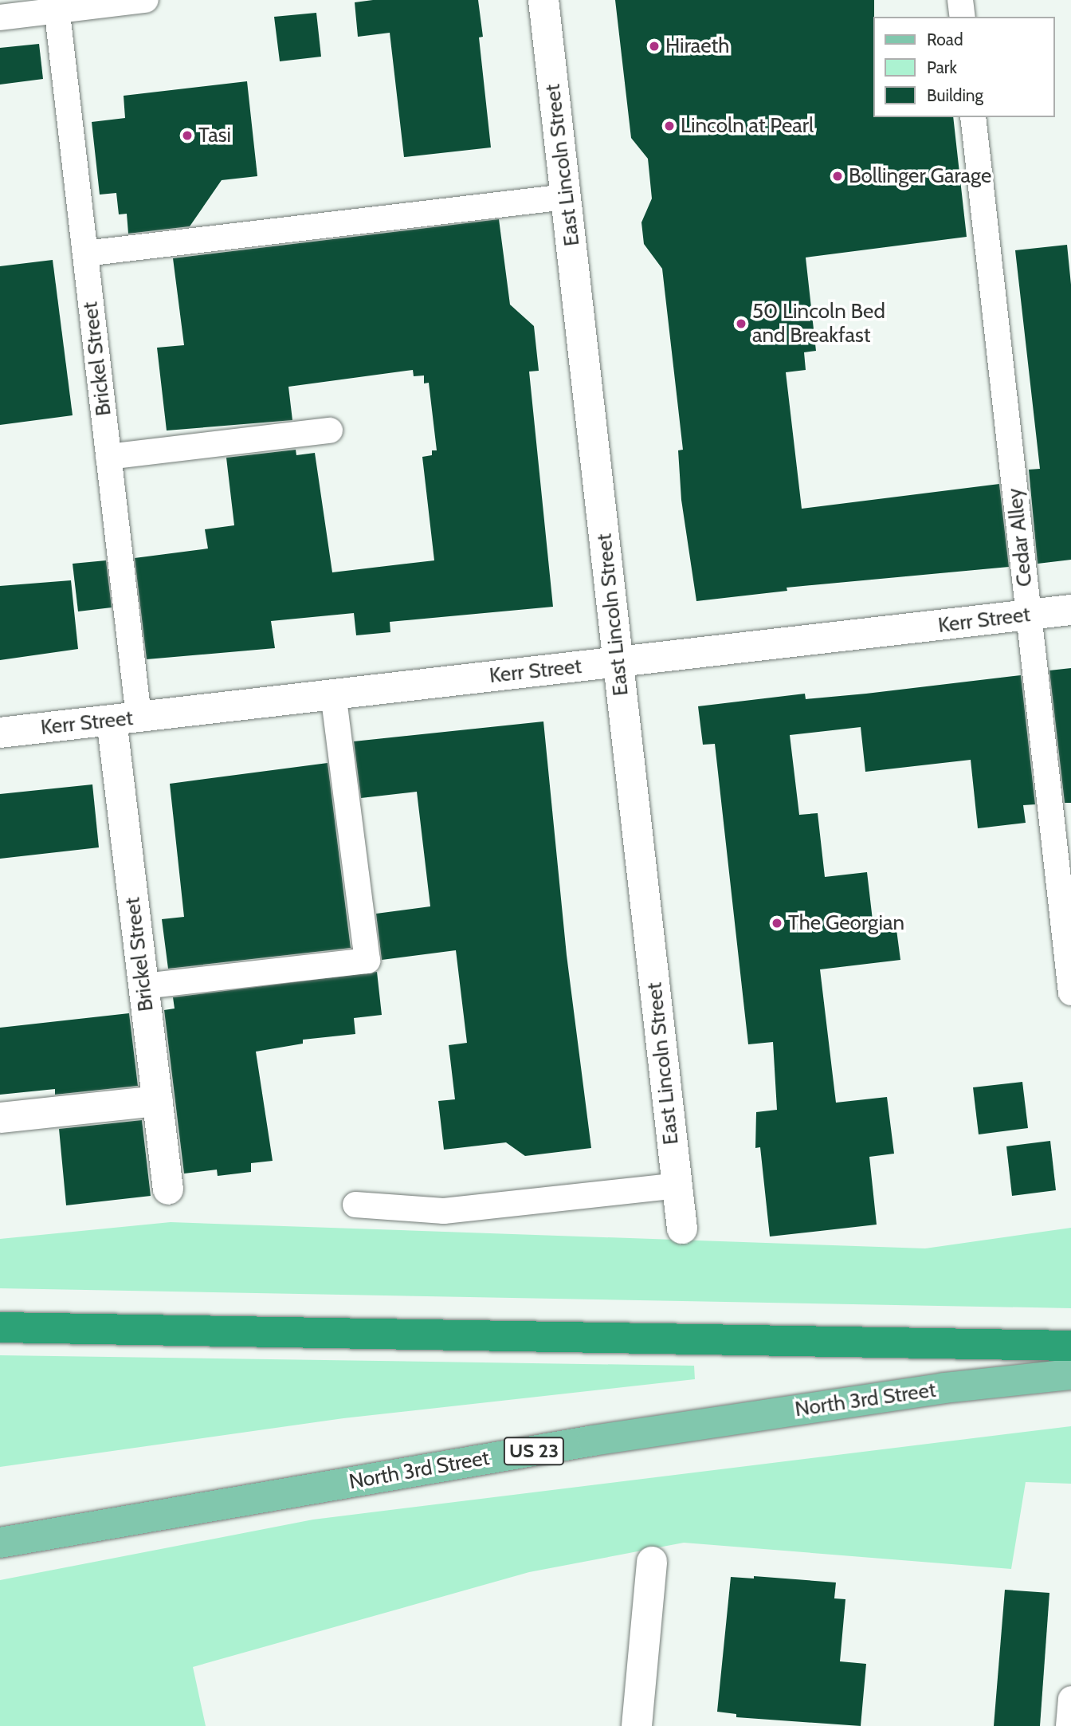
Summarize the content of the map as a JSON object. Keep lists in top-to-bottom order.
{
  "streets": {
    "main road": ["North 3rd Street", "US 23"],
    "street": ["East Lincoln Street", "Brickel Street", "Kerr Street"],
    "lane": ["Cedar Alley"]
  },
  "crossings": [
    ["East Lincoln Street", "Kerr Street"],
    ["Brickel Street", "Kerr Street"],
    ["Cedar Alley", "Kerr Street"]
  ],
  "places": [
    "Hiraeth",
    "Lincoln at Pearl",
    "Tasi",
    "Bollinger Garage",
    "50 Lincoln Bed and Breakfast",
    "The Georgian"
  ],
  "legend": ["Road", "Park", "Building"]
}
